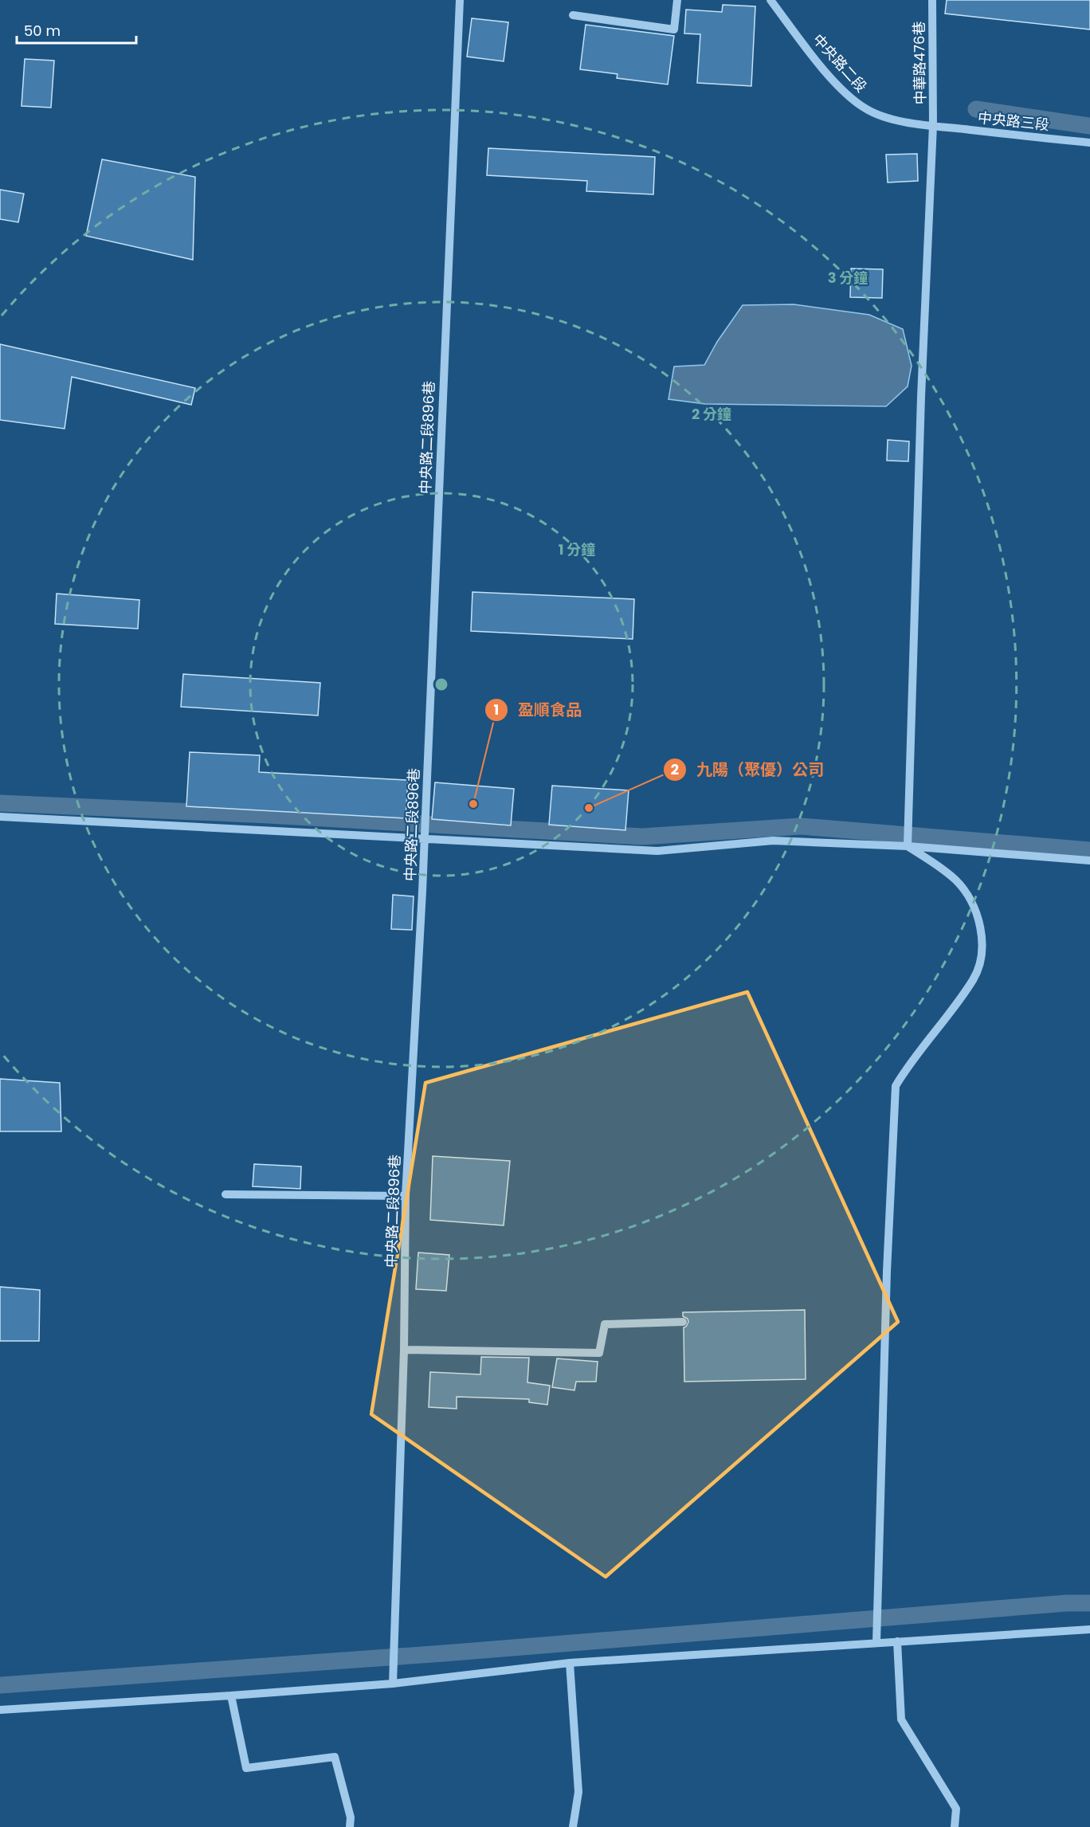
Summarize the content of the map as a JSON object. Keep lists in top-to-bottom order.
{
  "streets": {
    "street": [
      "中央路二段",
      "中華路476巷",
      "中央路三段",
      "中央路二段896巷"
    ]
  },
  "crossings": [
    ["中央路二段", "中華路476巷"],
    ["中央路二段", "中央路三段"],
    ["中華路476巷", "中央路三段"]
  ],
  "places": ["盈順食品", "九陽（聚優）公司"],
  "scale_bar": "50 m",
  "rings": ["3 分鐘", "2 分鐘", "1 分鐘"]
}
